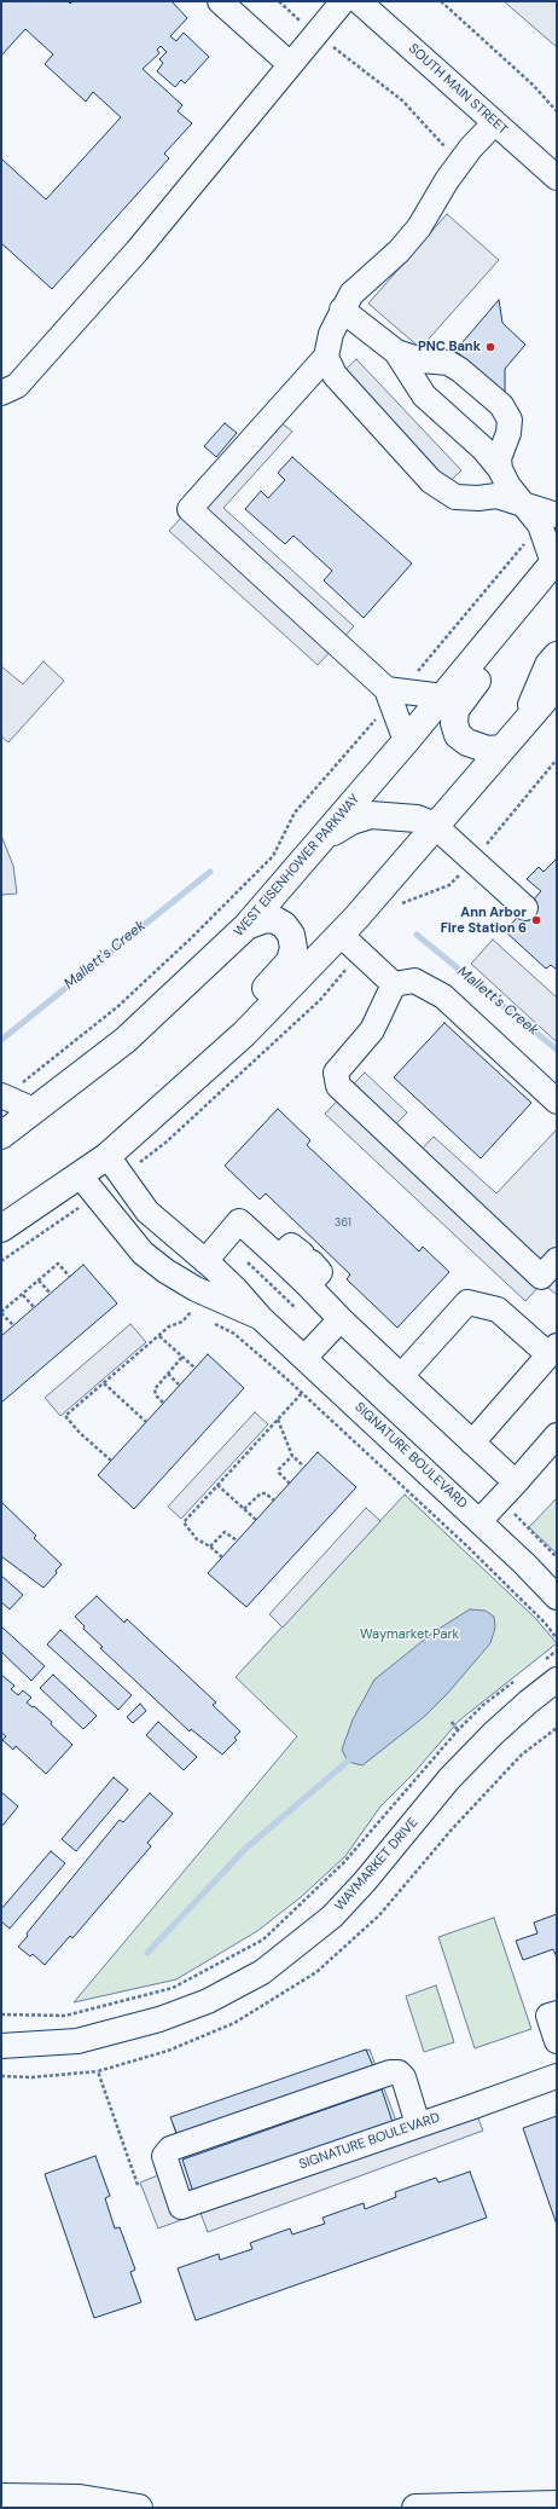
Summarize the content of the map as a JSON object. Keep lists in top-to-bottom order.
{
  "streets": {
    "main road": ["WEST EISENHOWER PARKWAY"],
    "street": ["SOUTH MAIN STREET", "SIGNATURE BOULEVARD", "WAYMARKET DRIVE"]
  },
  "water": ["Mallett's Creek"],
  "parks": ["Waymarket Park"],
  "places": ["PNC Bank", "Ann Arbor Fire Station 6"],
  "house_numbers": ["361"]
}
